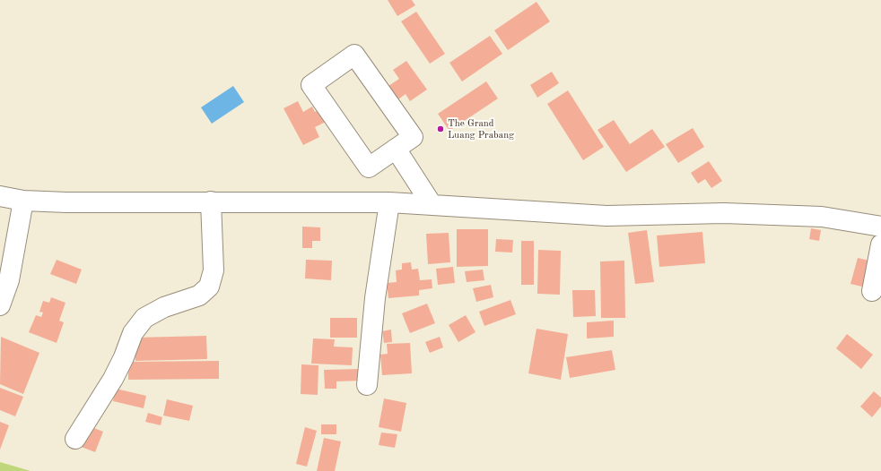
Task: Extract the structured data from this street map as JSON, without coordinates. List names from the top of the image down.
{
  "places": ["The Grand Luang Prabang"]
}
